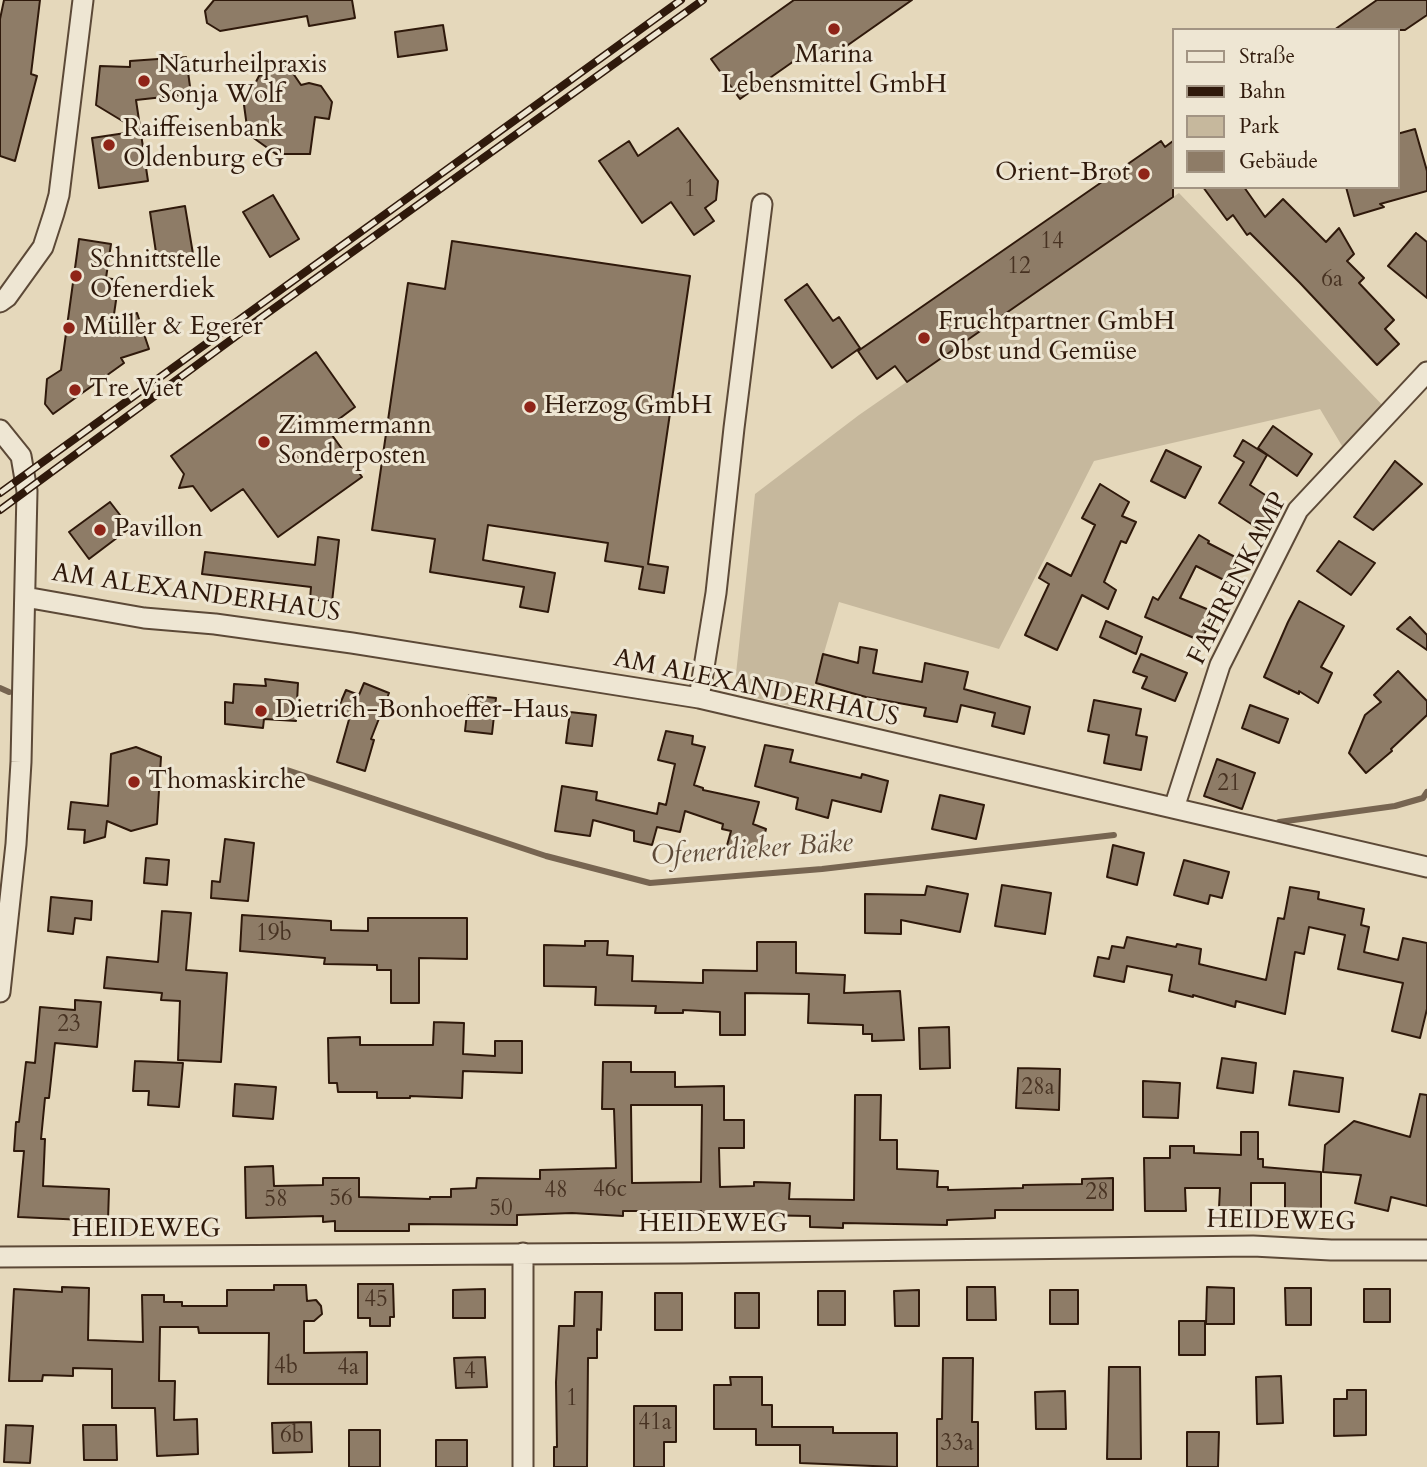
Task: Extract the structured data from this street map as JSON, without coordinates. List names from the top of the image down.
{
  "streets": {
    "street": ["FAHRENKAMP", "AM ALEXANDERHAUS", "HEIDEWEG"]
  },
  "crossings": [
    ["FAHRENKAMP", "AM ALEXANDERHAUS"]
  ],
  "water": ["Ofenerdieker Bäke"],
  "places": [
    "Marina Lebensmittel GmbH",
    "Naturheilpraxis Sonja Wolf",
    "Raiffeisenbank Oldenburg eG",
    "Orient-Brot",
    "Schnittstelle Ofenerdiek",
    "Müller & Egerer",
    "Fruchtpartner GmbH Obst und Gemüse",
    "Tre Viet",
    "Herzog GmbH",
    "Zimmermann Sonderposten",
    "Pavillon",
    "Dietrich-Bonhoeffer-Haus",
    "Thomaskirche"
  ],
  "house_numbers": [
    "1",
    "14",
    "12",
    "6a",
    "21",
    "19b",
    "23",
    "28a",
    "46c",
    "48",
    "28",
    "56",
    "58",
    "50",
    "45",
    "4b",
    "4a",
    "4",
    "1",
    "41a",
    "6b",
    "33a"
  ],
  "legend": [
    "Straße",
    "Bahn",
    "Park",
    "Gebäude"
  ]
}
